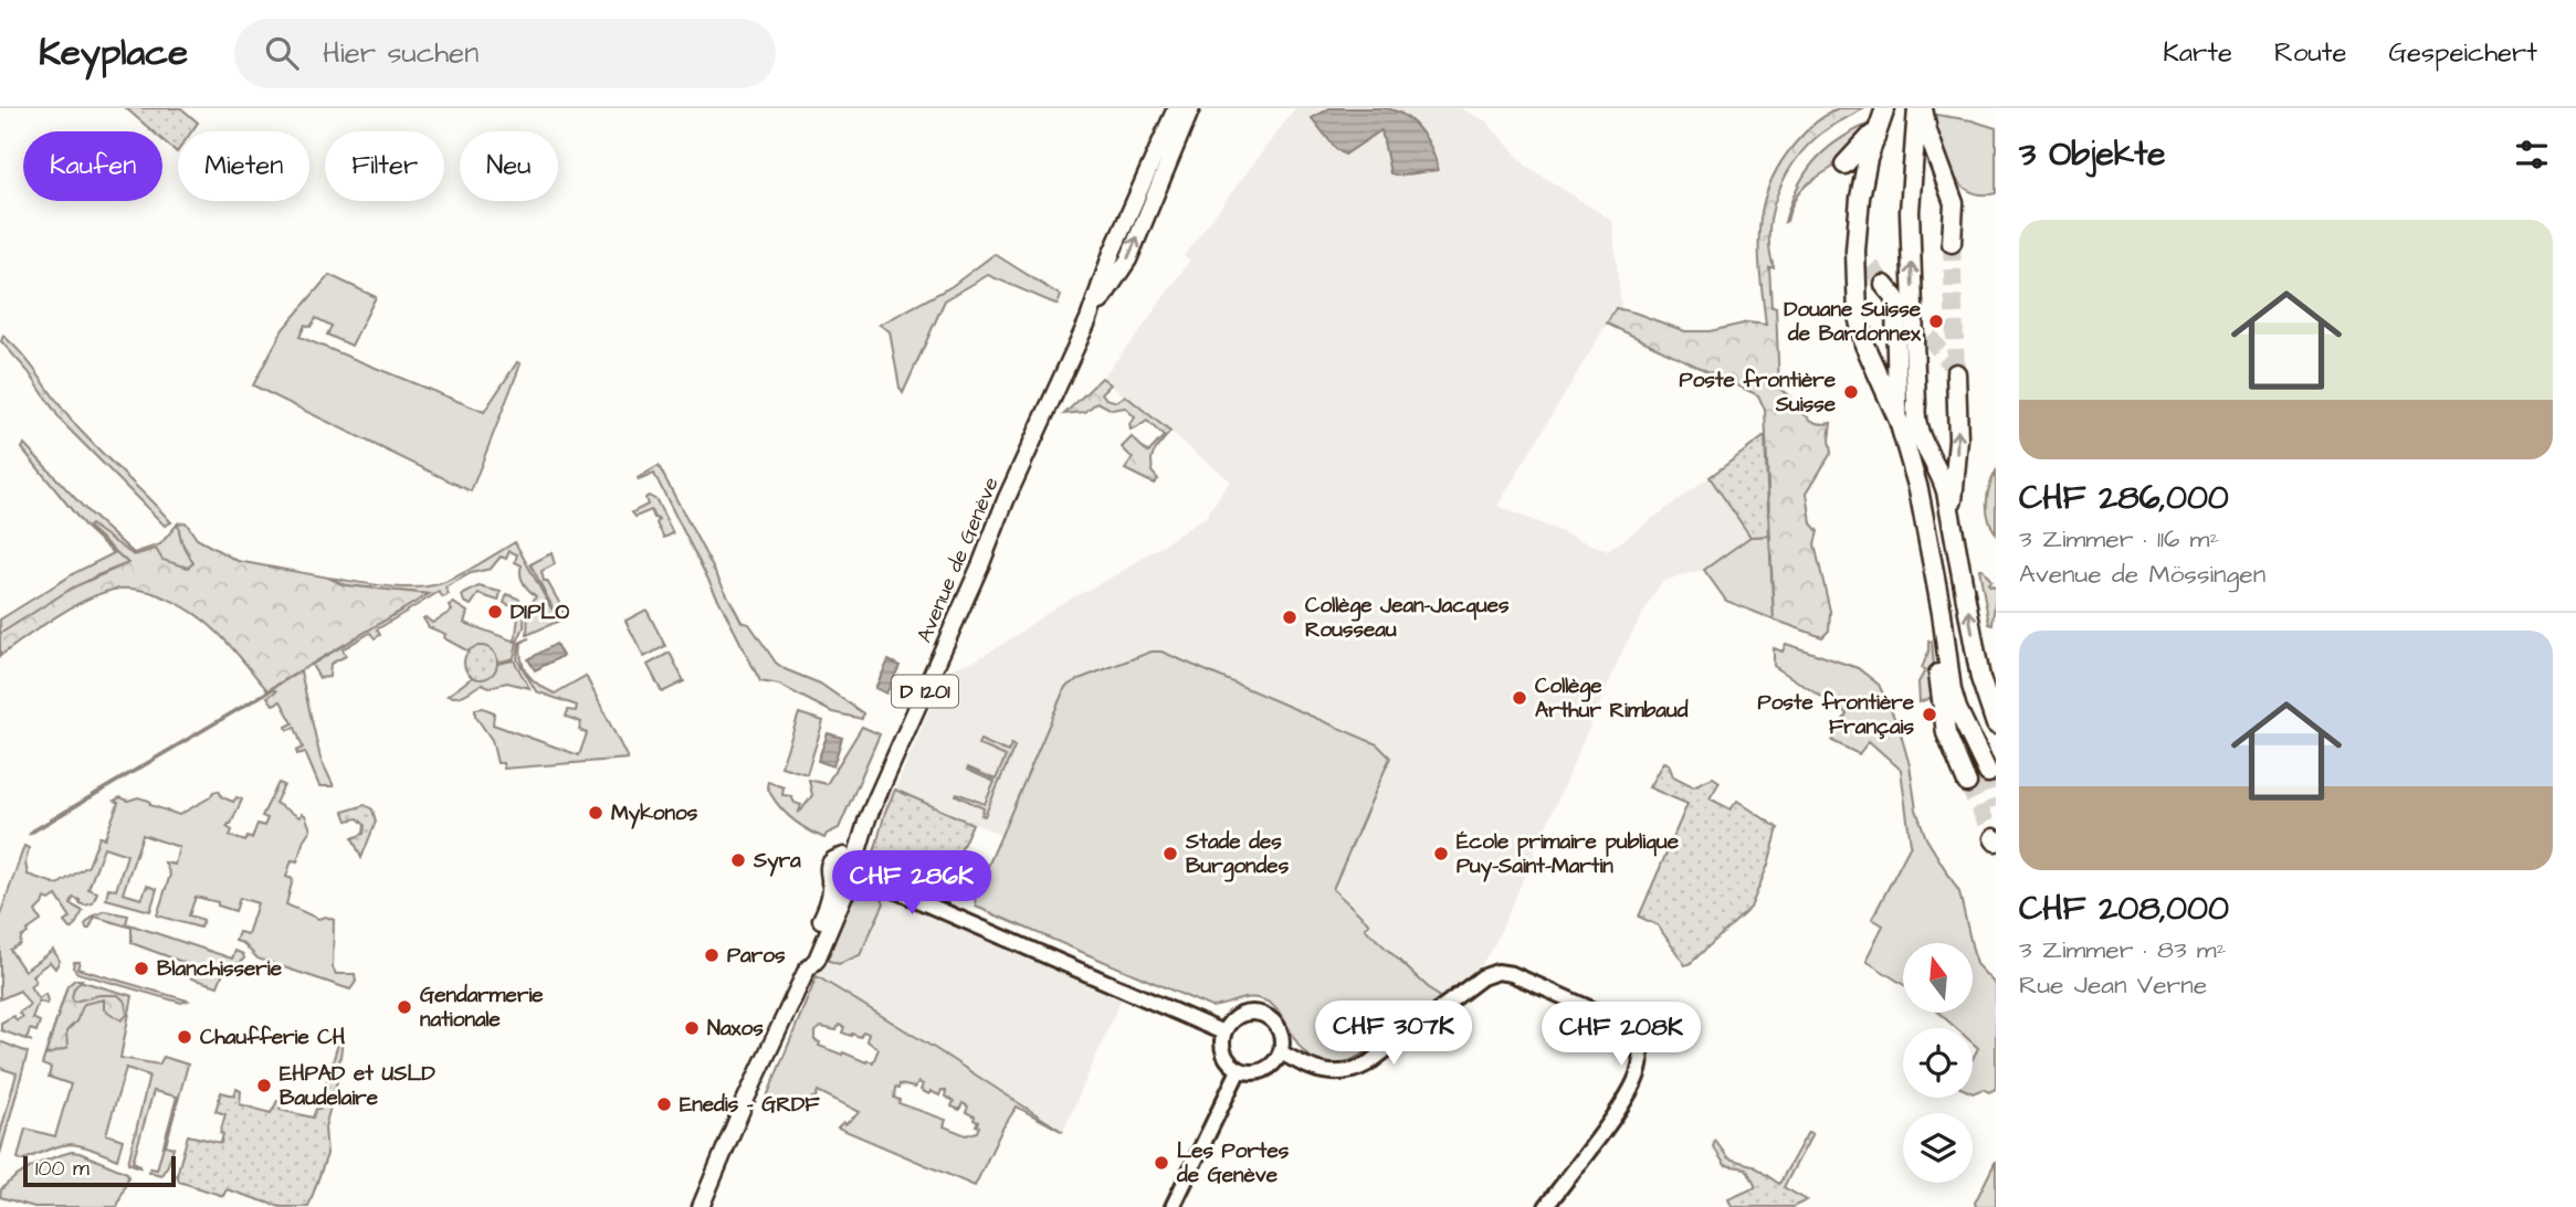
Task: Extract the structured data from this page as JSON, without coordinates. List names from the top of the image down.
{
  "streets": {
    "main road": ["Avenue de Genève", "D 1201"]
  },
  "crossings": [
    ["Avenue de Genève", "D 1201"]
  ],
  "places": [
    "Douane Suisse de Bardonnex",
    "Poste frontière Suisse",
    "DIPLO",
    "Collège Jean-Jacques Rousseau",
    "Collège Arthur Rimbaud",
    "Poste frontière Français",
    "Mykonos",
    "Stade des Burgondes",
    "École primaire publique Puy-Saint-Martin",
    "Syra",
    "Paros",
    "Blanchisserie",
    "Gendarmerie nationale",
    "Naxos",
    "Chaufferie CH",
    "EHPAD et USLD Baudelaire",
    "Enedis - GRDF",
    "Les Portes de Genève"
  ],
  "scale_bar": "100 m",
  "north": "top",
  "page": {
    "header": "Keyplace",
    "search": "Hier suchen",
    "nav": ["Karte", "Route", "Gespeichert"],
    "heading": "3 Objekte",
    "chip": [
      "Kaufen",
      "Mieten",
      "Filter",
      "Neu"
    ],
    "list": [
      {
        "name": "CHF 286,000",
        "note": "3 Zimmer · 116 m² · Avenue de Mössingen"
      },
      {
        "name": "CHF 208,000",
        "note": "3 Zimmer · 83 m² · Rue Jean Verne"
      }
    ],
    "price": ["CHF 286K", "CHF 307K", "CHF 208K"],
    "scale": "100 m"
  }
}
